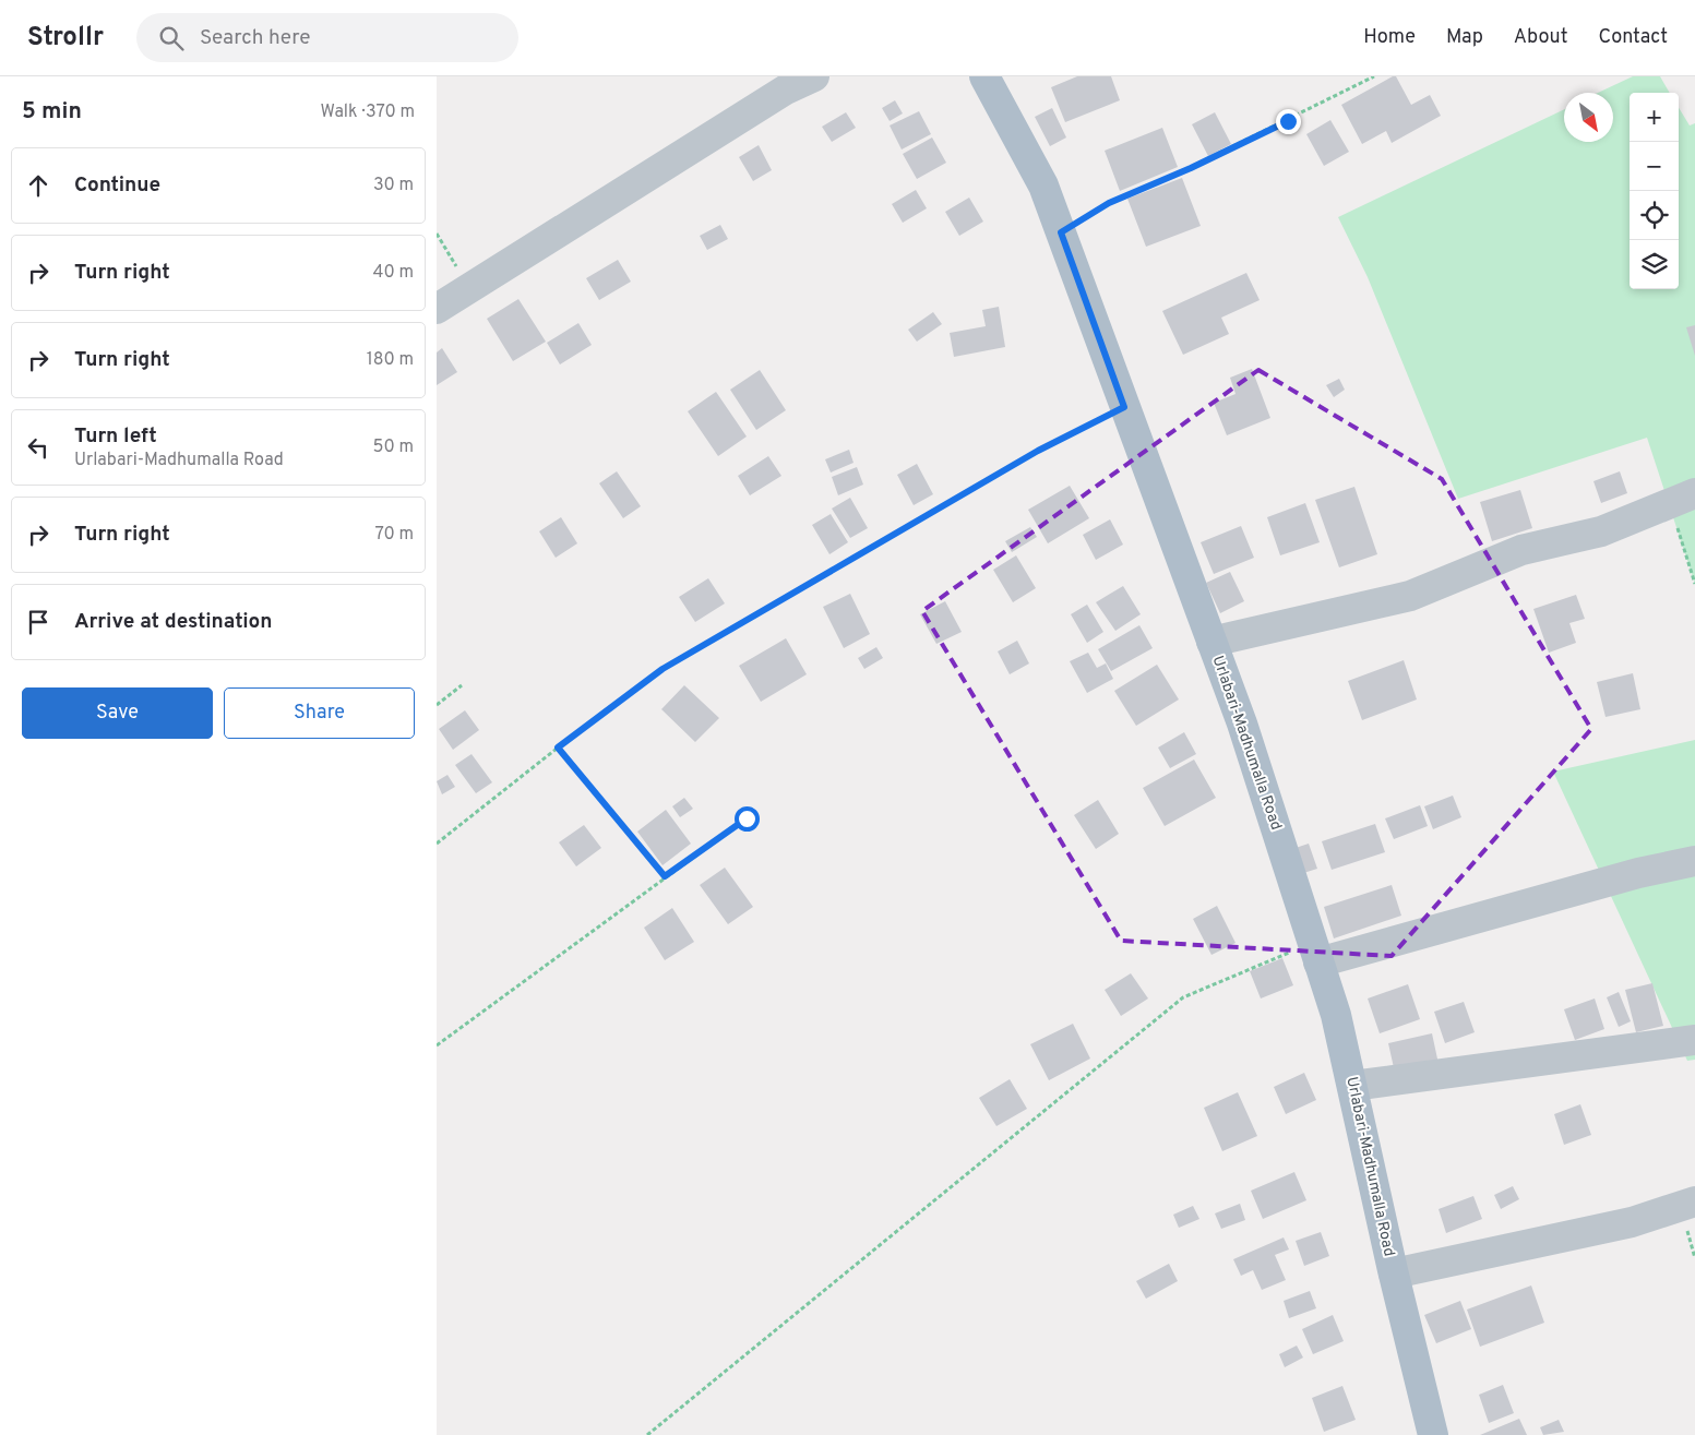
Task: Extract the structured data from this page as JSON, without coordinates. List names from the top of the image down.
{
  "streets": {
    "main road": ["Urlabari-Madhumalla Road"]
  },
  "north": "bottom right",
  "page": {
    "header": "Strollr",
    "search": "Search here",
    "nav": [
      "Home",
      "Map",
      "About",
      "Contact"
    ],
    "heading": ["5 min", "Walk · 370 m"],
    "map_buttons": ["+", "−"],
    "list": [
      ["Continue", "30 m"],
      ["Turn right", "40 m"],
      ["Turn right", "180 m"],
      ["Turn left", "Urlabari-Madhumalla Road", "50 m"],
      ["Turn right", "70 m"],
      "Arrive at destination"
    ],
    "buttons": ["Save", "Share"]
  }
}
